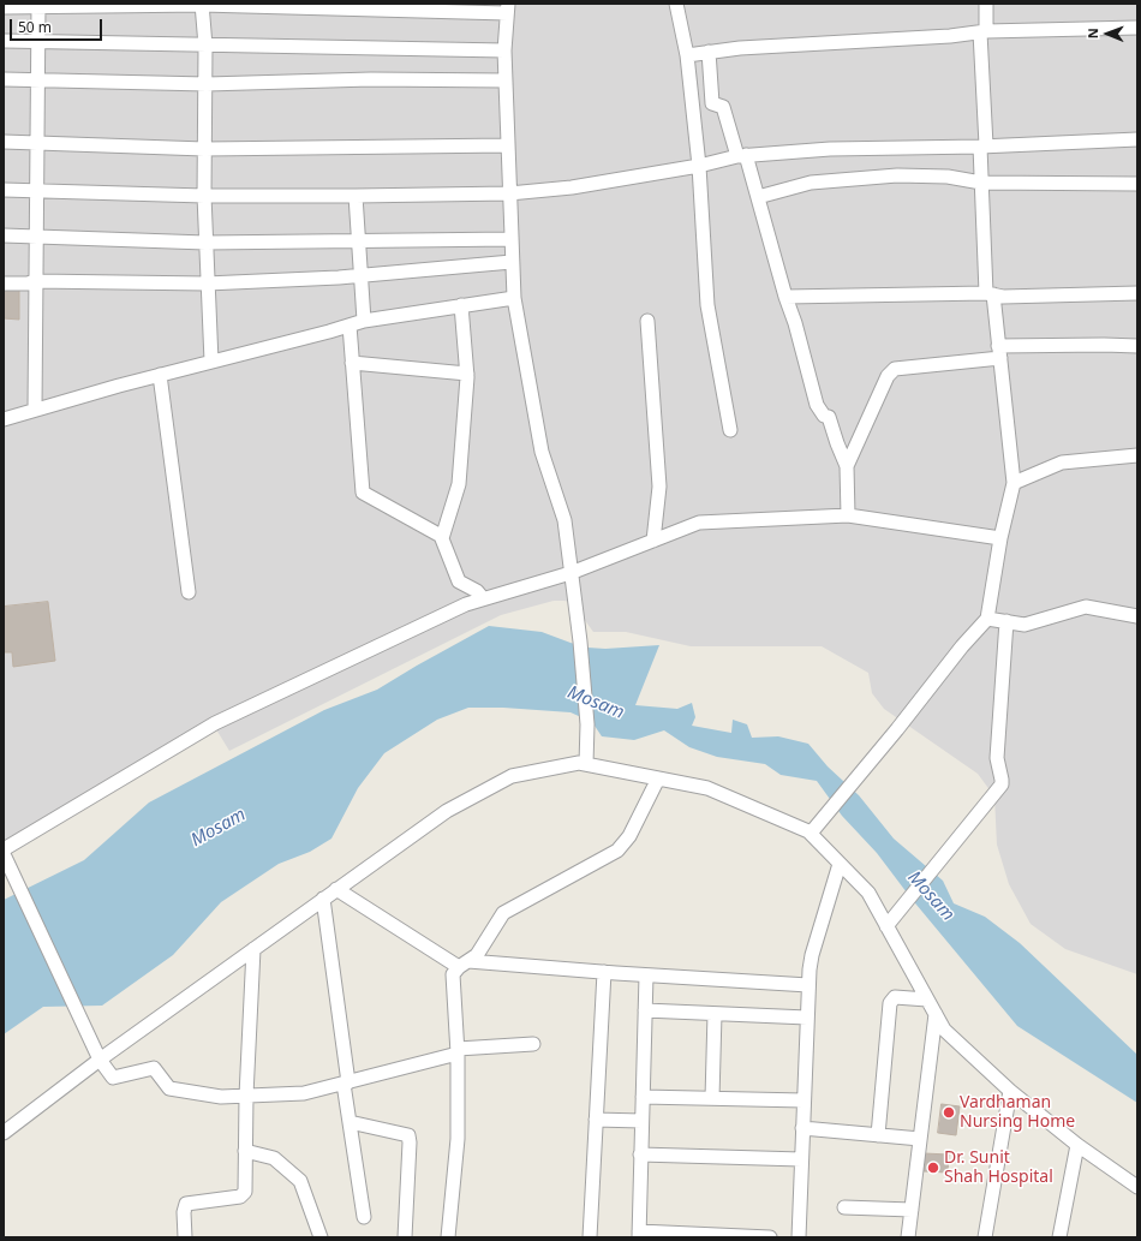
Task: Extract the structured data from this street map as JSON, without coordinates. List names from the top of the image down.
{
  "water": ["Mosam"],
  "places": ["Vardhaman Nursing Home", "Dr. Sunit Shah Hospital"],
  "scale_bar": "50 m",
  "north": "left"
}
